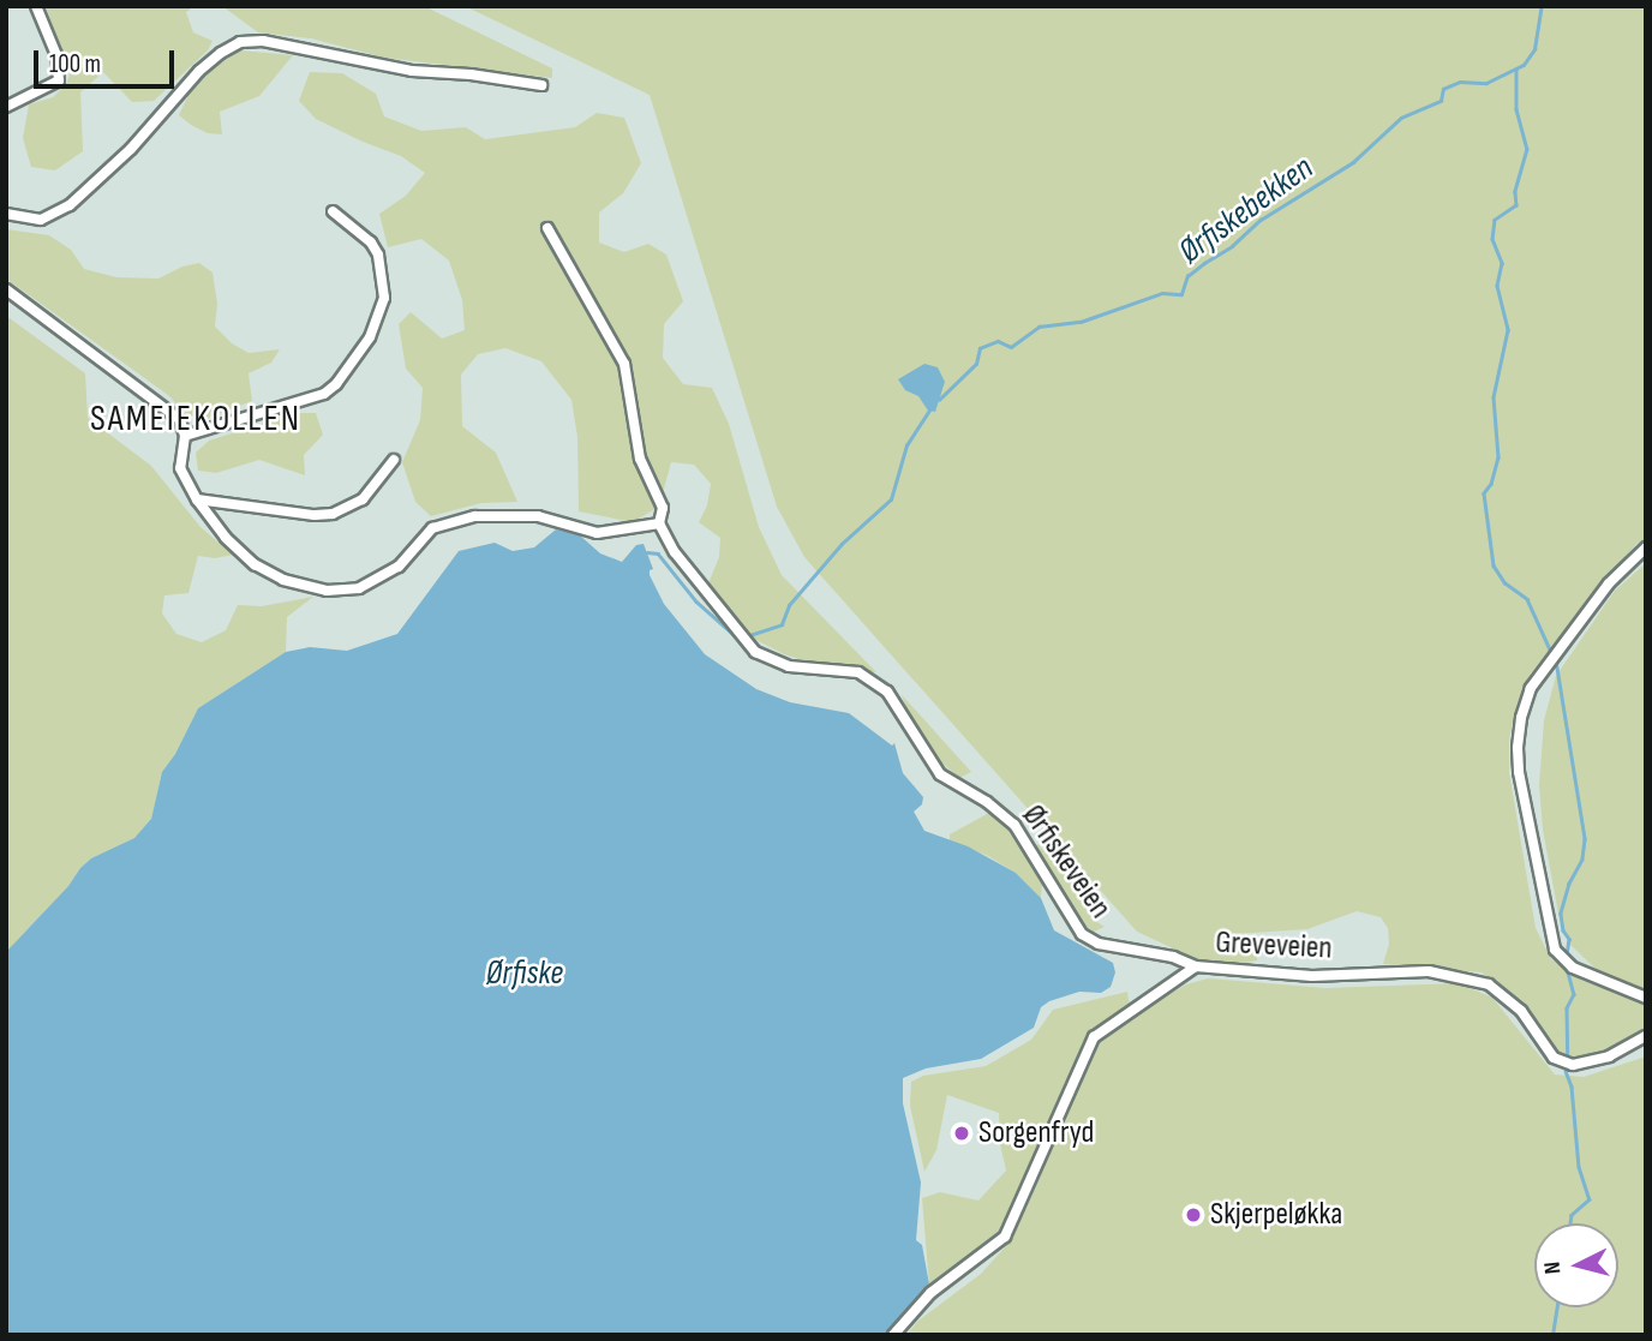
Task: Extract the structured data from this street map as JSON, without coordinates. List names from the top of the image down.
{
  "streets": {
    "street": ["Ørfiskeveien", "Greveveien"]
  },
  "crossings": [
    ["Ørfiskeveien", "Greveveien"]
  ],
  "districts": ["SAMEIEKOLLEN"],
  "water": ["Ørfiskebekken", "Ørfiske"],
  "places": ["Sorgenfryd", "Skjerpeløkka"],
  "scale_bar": "100 m",
  "north": "left"
}
